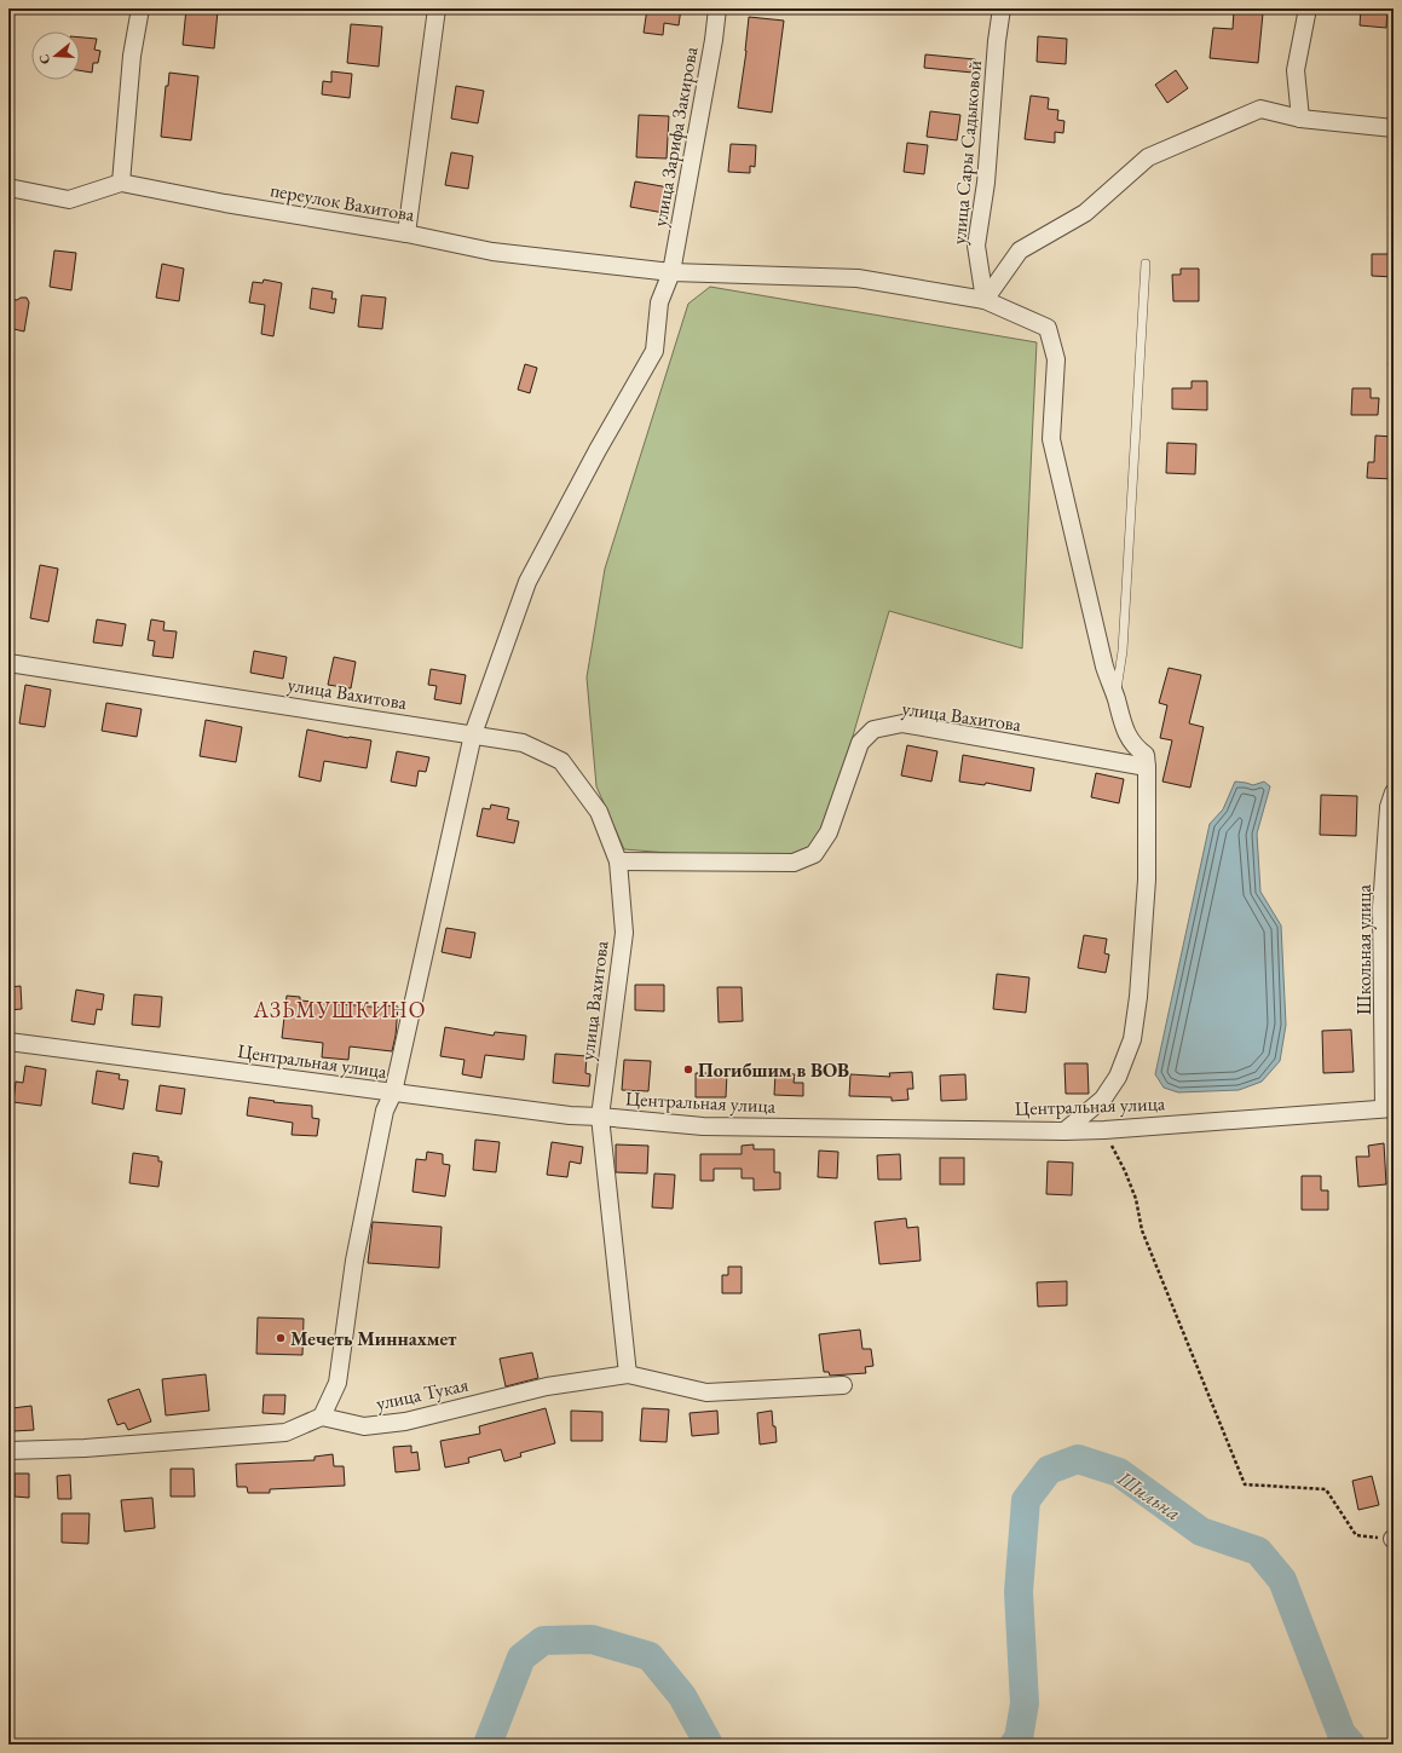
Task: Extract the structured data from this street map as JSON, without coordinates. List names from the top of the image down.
{
  "streets": {
    "street": [
      "улица Зарифа Закирова",
      "улица Сары Садыковой",
      "переулок Вахитова",
      "улица Вахитова",
      "Школьная улица",
      "Центральная улица",
      "улица Тукая"
    ]
  },
  "crossings": [
    ["улица Зарифа Закирова", "переулок Вахитова"],
    ["улица Зарифа Закирова", "улица Вахитова"],
    ["улица Зарифа Закирова", "Центральная улица"],
    ["улица Зарифа Закирова", "улица Тукая"],
    ["улица Сары Садыковой", "переулок Вахитова"],
    ["улица Вахитова", "Центральная улица"],
    ["улица Вахитова", "улица Тукая"],
    ["Школьная улица", "Центральная улица"]
  ],
  "districts": ["АЗЬМУШКИНО"],
  "water": ["Шильна"],
  "places": ["Погибшим в ВОВ", "Мечеть Миннахмет"],
  "north": "left"
}
